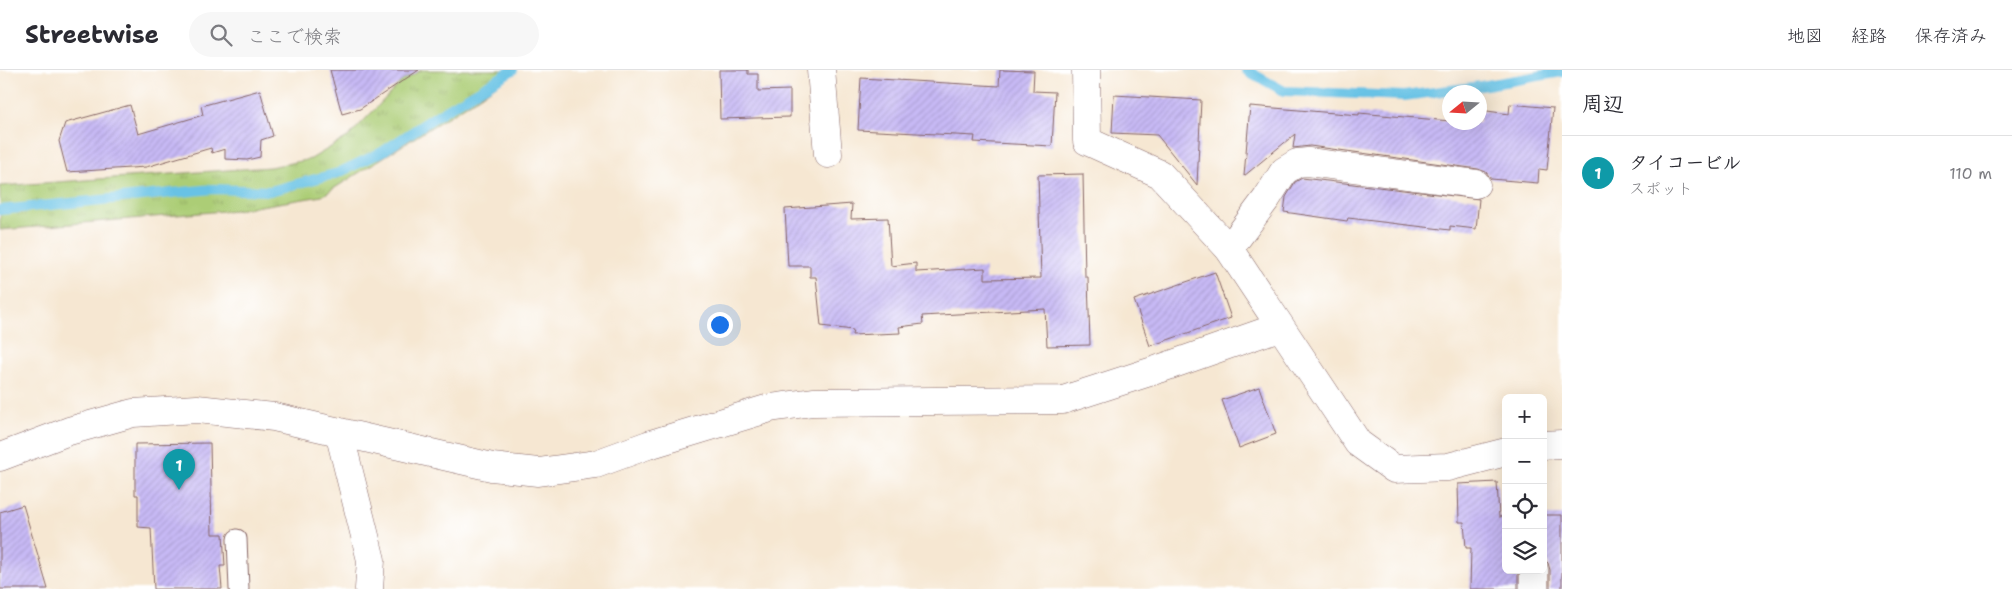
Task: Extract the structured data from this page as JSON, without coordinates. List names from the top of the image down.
{
  "north": "left",
  "page": {
    "header": "Streetwise",
    "search": "ここで検索",
    "nav": ["地図", "経路", "保存済み"],
    "heading": "周辺",
    "list": [
      {
        "mark": "1",
        "name": "タイコービル",
        "note": "スポット",
        "value": "110 m"
      }
    ],
    "map_buttons": ["+", "−"],
    "pins": "1"
  }
}
